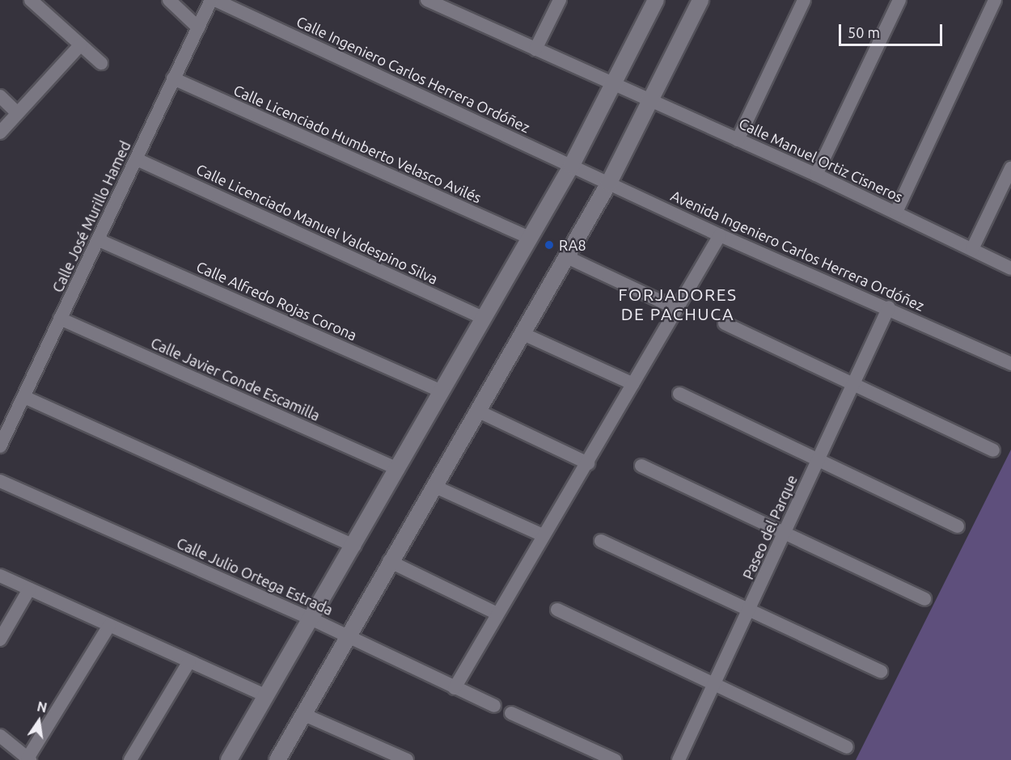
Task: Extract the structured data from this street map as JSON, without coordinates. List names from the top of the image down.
{
  "streets": {
    "street": [
      "Calle Ingeniero Carlos Herrera Ordóñez",
      "Calle Licenciado Humberto Velasco Avilés",
      "Calle Manuel Ortiz Cisneros",
      "Calle José Murillo Hamed",
      "Calle Licenciado Manuel Valdespino Silva",
      "Avenida Ingeniero Carlos Herrera Ordóñez",
      "Calle Alfredo Rojas Corona",
      "Calle Javier Conde Escamilla",
      "Paseo del Parque",
      "Calle Julio Ortega Estrada"
    ]
  },
  "crossings": [
    ["Calle Ingeniero Carlos Herrera Ordóñez", "Avenida Ingeniero Carlos Herrera Ordóñez"],
    ["Calle Licenciado Humberto Velasco Avilés", "Calle José Murillo Hamed"],
    ["Calle José Murillo Hamed", "Calle Licenciado Manuel Valdespino Silva"],
    ["Calle José Murillo Hamed", "Calle Alfredo Rojas Corona"],
    ["Calle José Murillo Hamed", "Calle Javier Conde Escamilla"],
    ["Avenida Ingeniero Carlos Herrera Ordóñez", "Paseo del Parque"]
  ],
  "districts": ["FORJADORES DE PACHUCA"],
  "places": ["RA8"],
  "scale_bar": "50 m",
  "north": "top"
}
